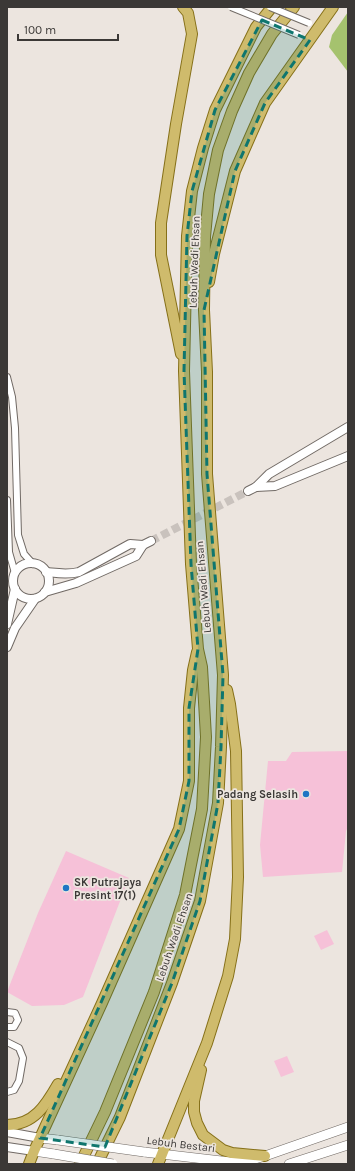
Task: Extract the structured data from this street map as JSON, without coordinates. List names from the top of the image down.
{
  "streets": {
    "main road": ["Lebuh Wadi Ehsan", "Lebuh Bestari"]
  },
  "crossings": [
    ["Lebuh Wadi Ehsan", "Lebuh Bestari"]
  ],
  "places": ["Padang Selasih", "SK Putrajaya Presint 17(1)"],
  "scale_bar": "100 m"
}
